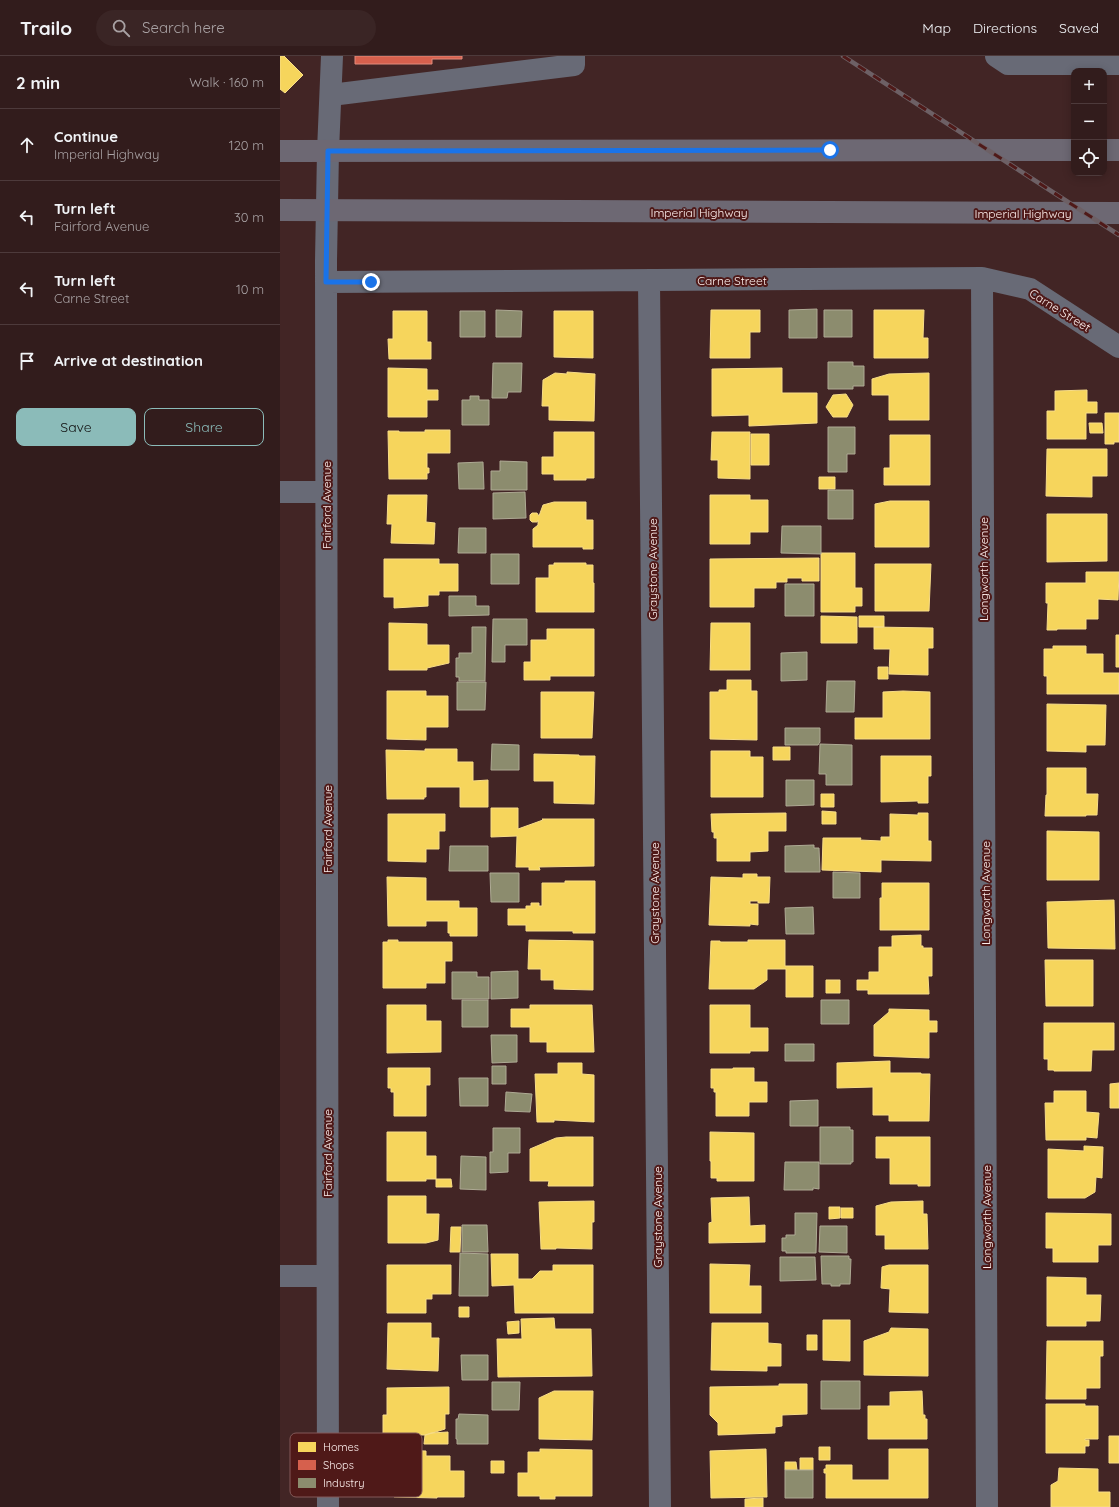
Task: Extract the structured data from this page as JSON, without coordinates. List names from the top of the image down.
{
  "streets": {
    "main road": ["Imperial Highway"],
    "street": [
      "Carne Street",
      "Fairford Avenue",
      "Graystone Avenue",
      "Longworth Avenue"
    ]
  },
  "crossings": [
    ["Imperial Highway", "Fairford Avenue"],
    ["Carne Street", "Fairford Avenue"],
    ["Carne Street", "Graystone Avenue"],
    ["Carne Street", "Longworth Avenue"]
  ],
  "legend": ["Homes", "Shops", "Industry"],
  "page": {
    "header": "Trailo",
    "search": "Search here",
    "nav": ["Map", "Directions", "Saved"],
    "heading": ["2 min", "Walk · 160 m"],
    "map_buttons": ["+", "−"],
    "list": [
      ["Continue", "Imperial Highway", "120 m"],
      ["Turn left", "Fairford Avenue", "30 m"],
      ["Turn left", "Carne Street", "10 m"],
      "Arrive at destination"
    ],
    "buttons": ["Save", "Share"]
  }
}
